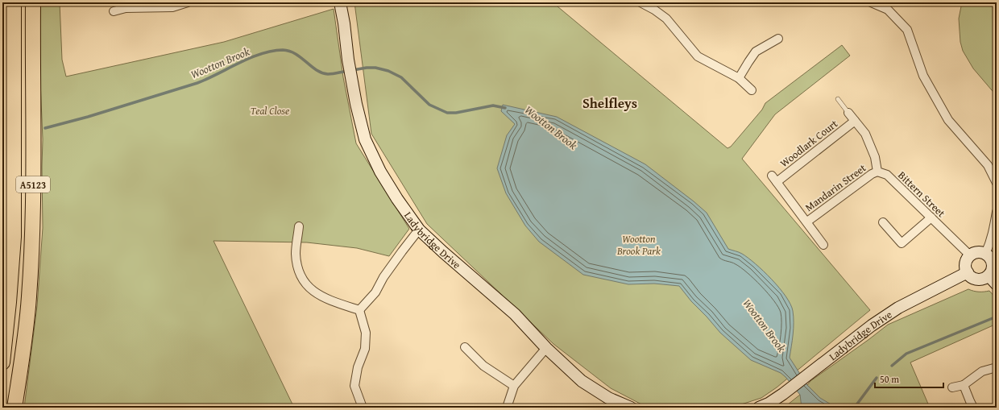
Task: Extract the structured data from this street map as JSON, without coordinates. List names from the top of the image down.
{
  "streets": {
    "highway": ["A5123"],
    "street": [
      "Woodlark Court",
      "Mandarin Street",
      "Bittern Street",
      "Ladybridge Drive"
    ]
  },
  "crossings": [
    ["Woodlark Court", "Mandarin Street"],
    ["Mandarin Street", "Bittern Street"],
    ["Bittern Street", "Ladybridge Drive"]
  ],
  "districts": ["Shelfleys"],
  "water": ["Wootton Brook"],
  "parks": ["Teal Close", "Wootton Brook Park"],
  "scale_bar": "50 m"
}
